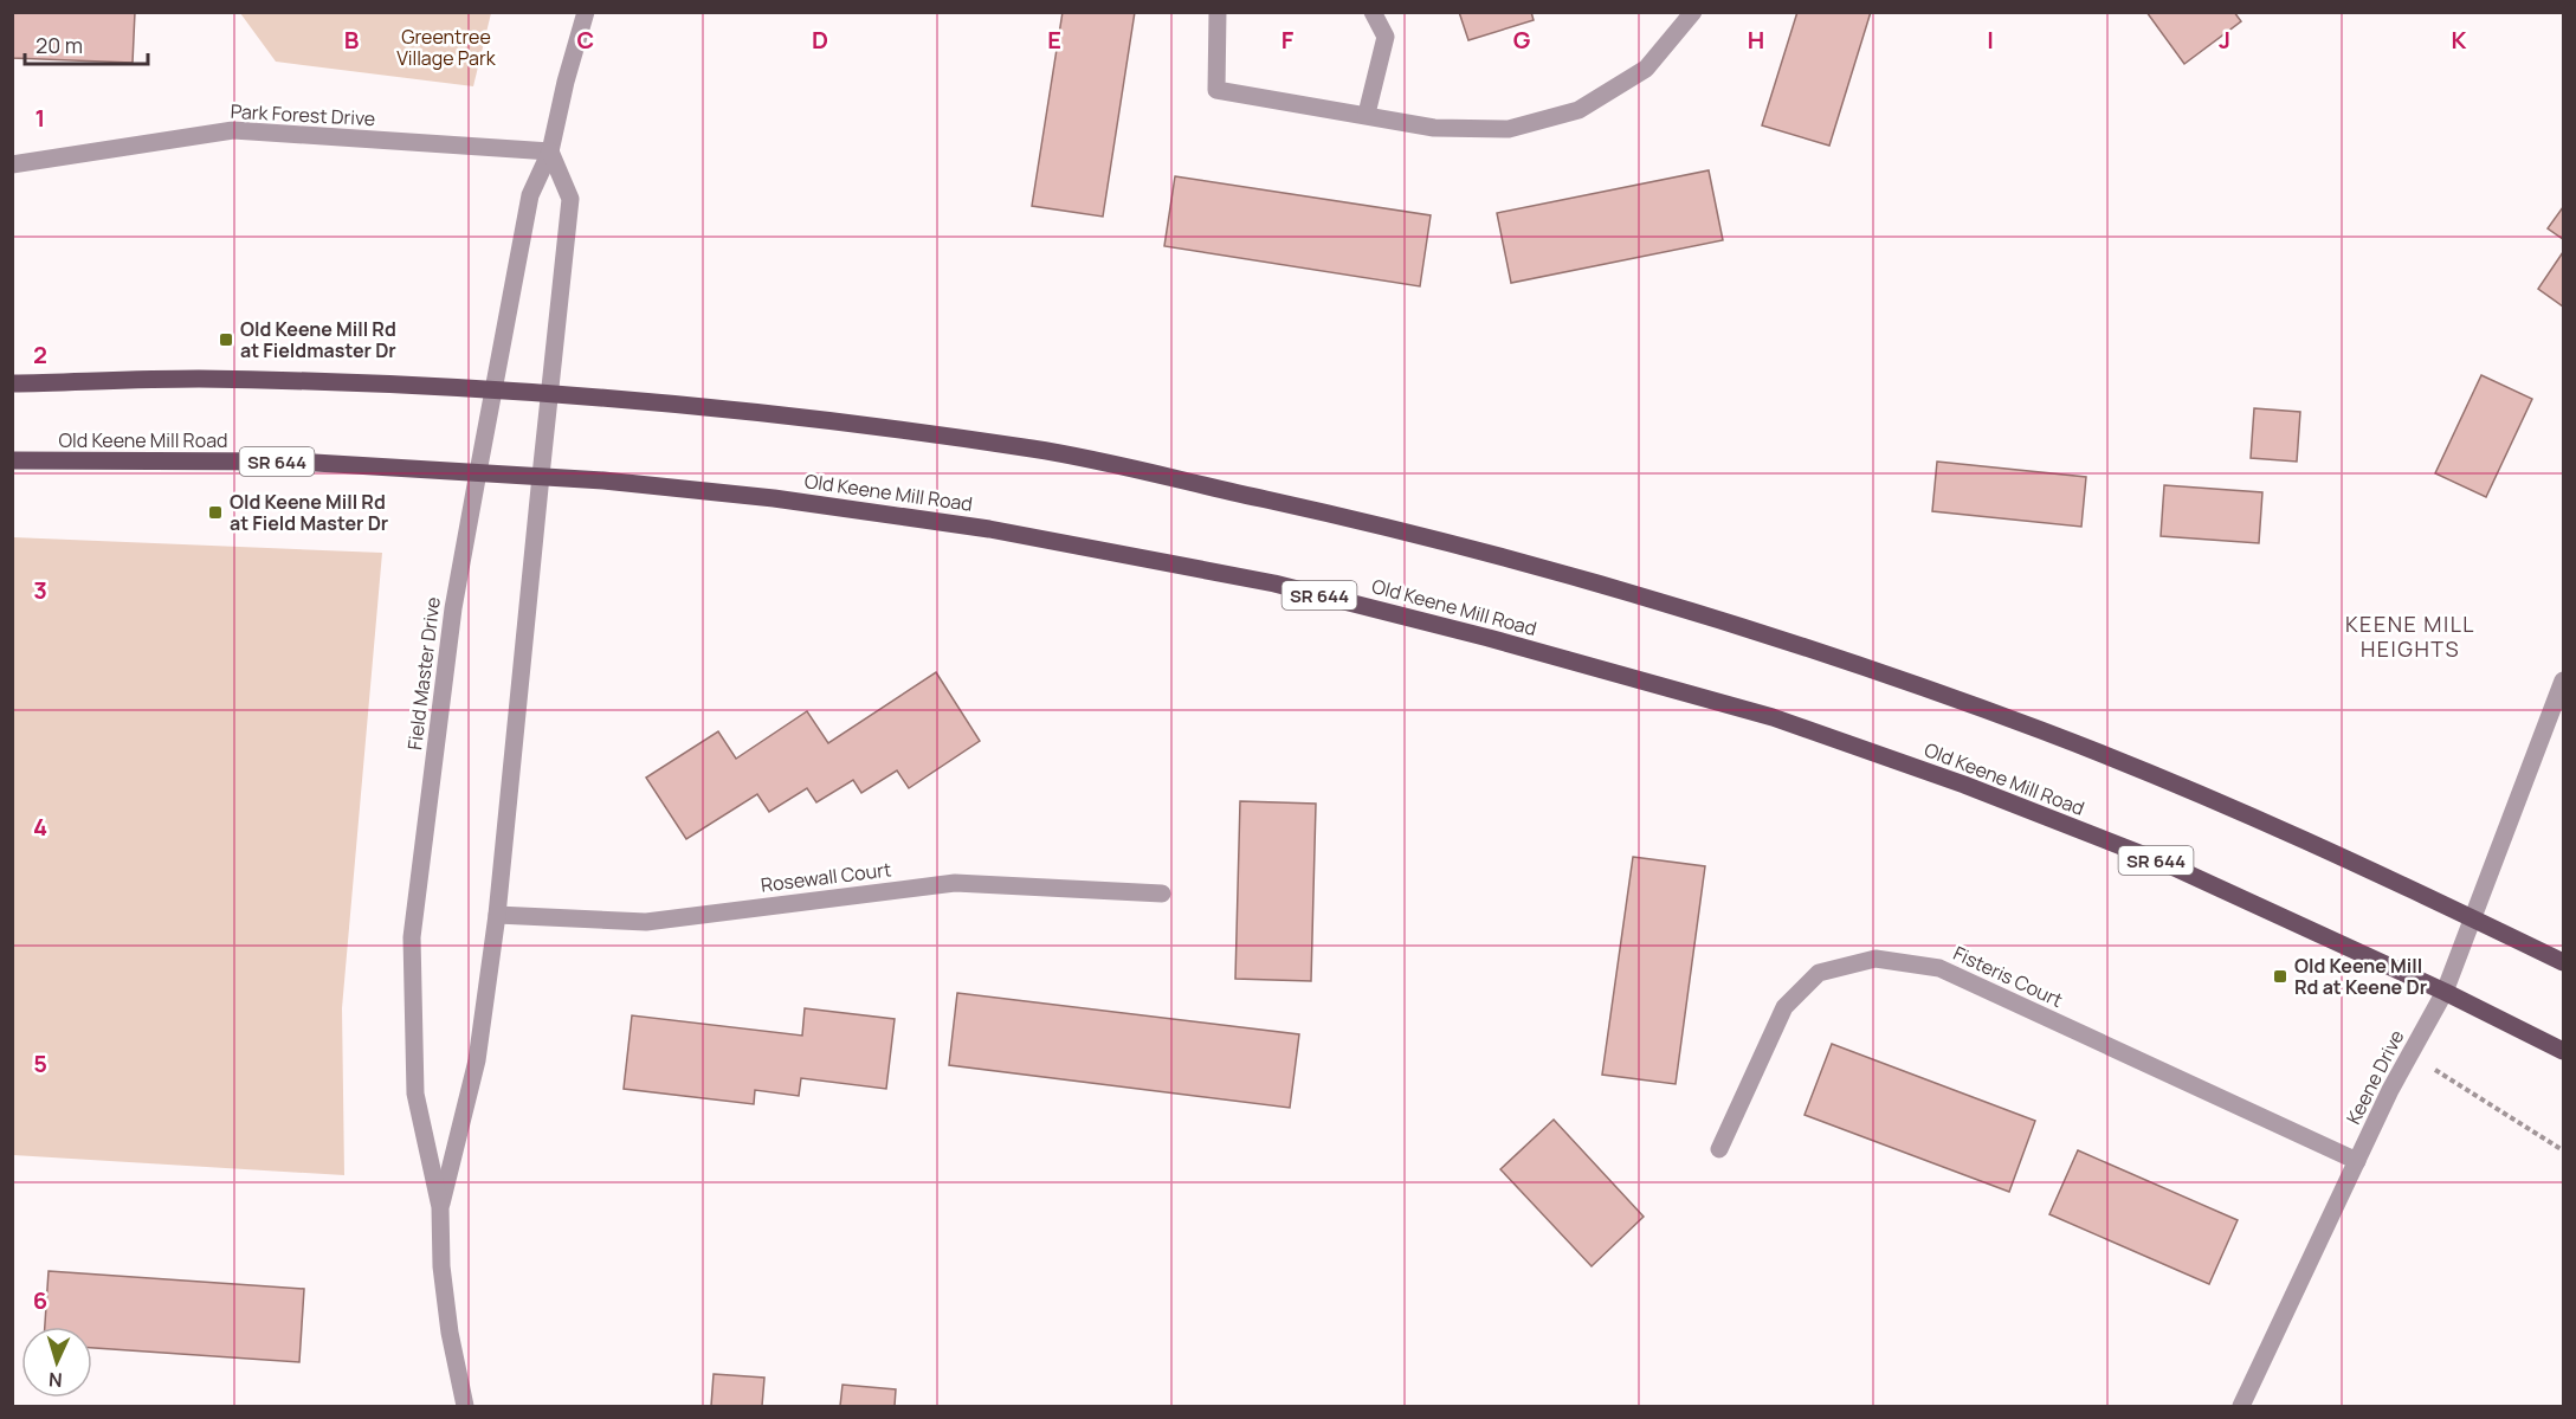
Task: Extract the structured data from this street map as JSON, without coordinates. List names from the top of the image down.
{
  "streets": {
    "main road": ["Old Keene Mill Road", "SR 644"],
    "street": [
      "Park Forest Drive",
      "Field Master Drive",
      "Rosewall Court",
      "Fisteris Court",
      "Keene Drive"
    ]
  },
  "crossings": [
    ["Park Forest Drive", "Field Master Drive"],
    ["Old Keene Mill Road", "Field Master Drive"],
    ["Old Keene Mill Road", "Keene Drive"],
    ["Field Master Drive", "Rosewall Court"],
    ["Fisteris Court", "Keene Drive"]
  ],
  "districts": ["KEENE MILL HEIGHTS"],
  "parks": ["Greentree Village Park"],
  "places": {
    "transit": ["Old Keene Mill Rd at Fieldmaster Dr", "Old Keene Mill Rd at Field Master Dr", "Old Keene Mill Rd at Keene Dr"]
  },
  "scale_bar": "20 m",
  "north": "bottom",
  "grid": {
    "columns": [
      "B",
      "C",
      "D",
      "E",
      "F",
      "G",
      "H",
      "I",
      "J",
      "K"
    ],
    "rows": [
      "1",
      "2",
      "3",
      "4",
      "5",
      "6"
    ]
  }
}
